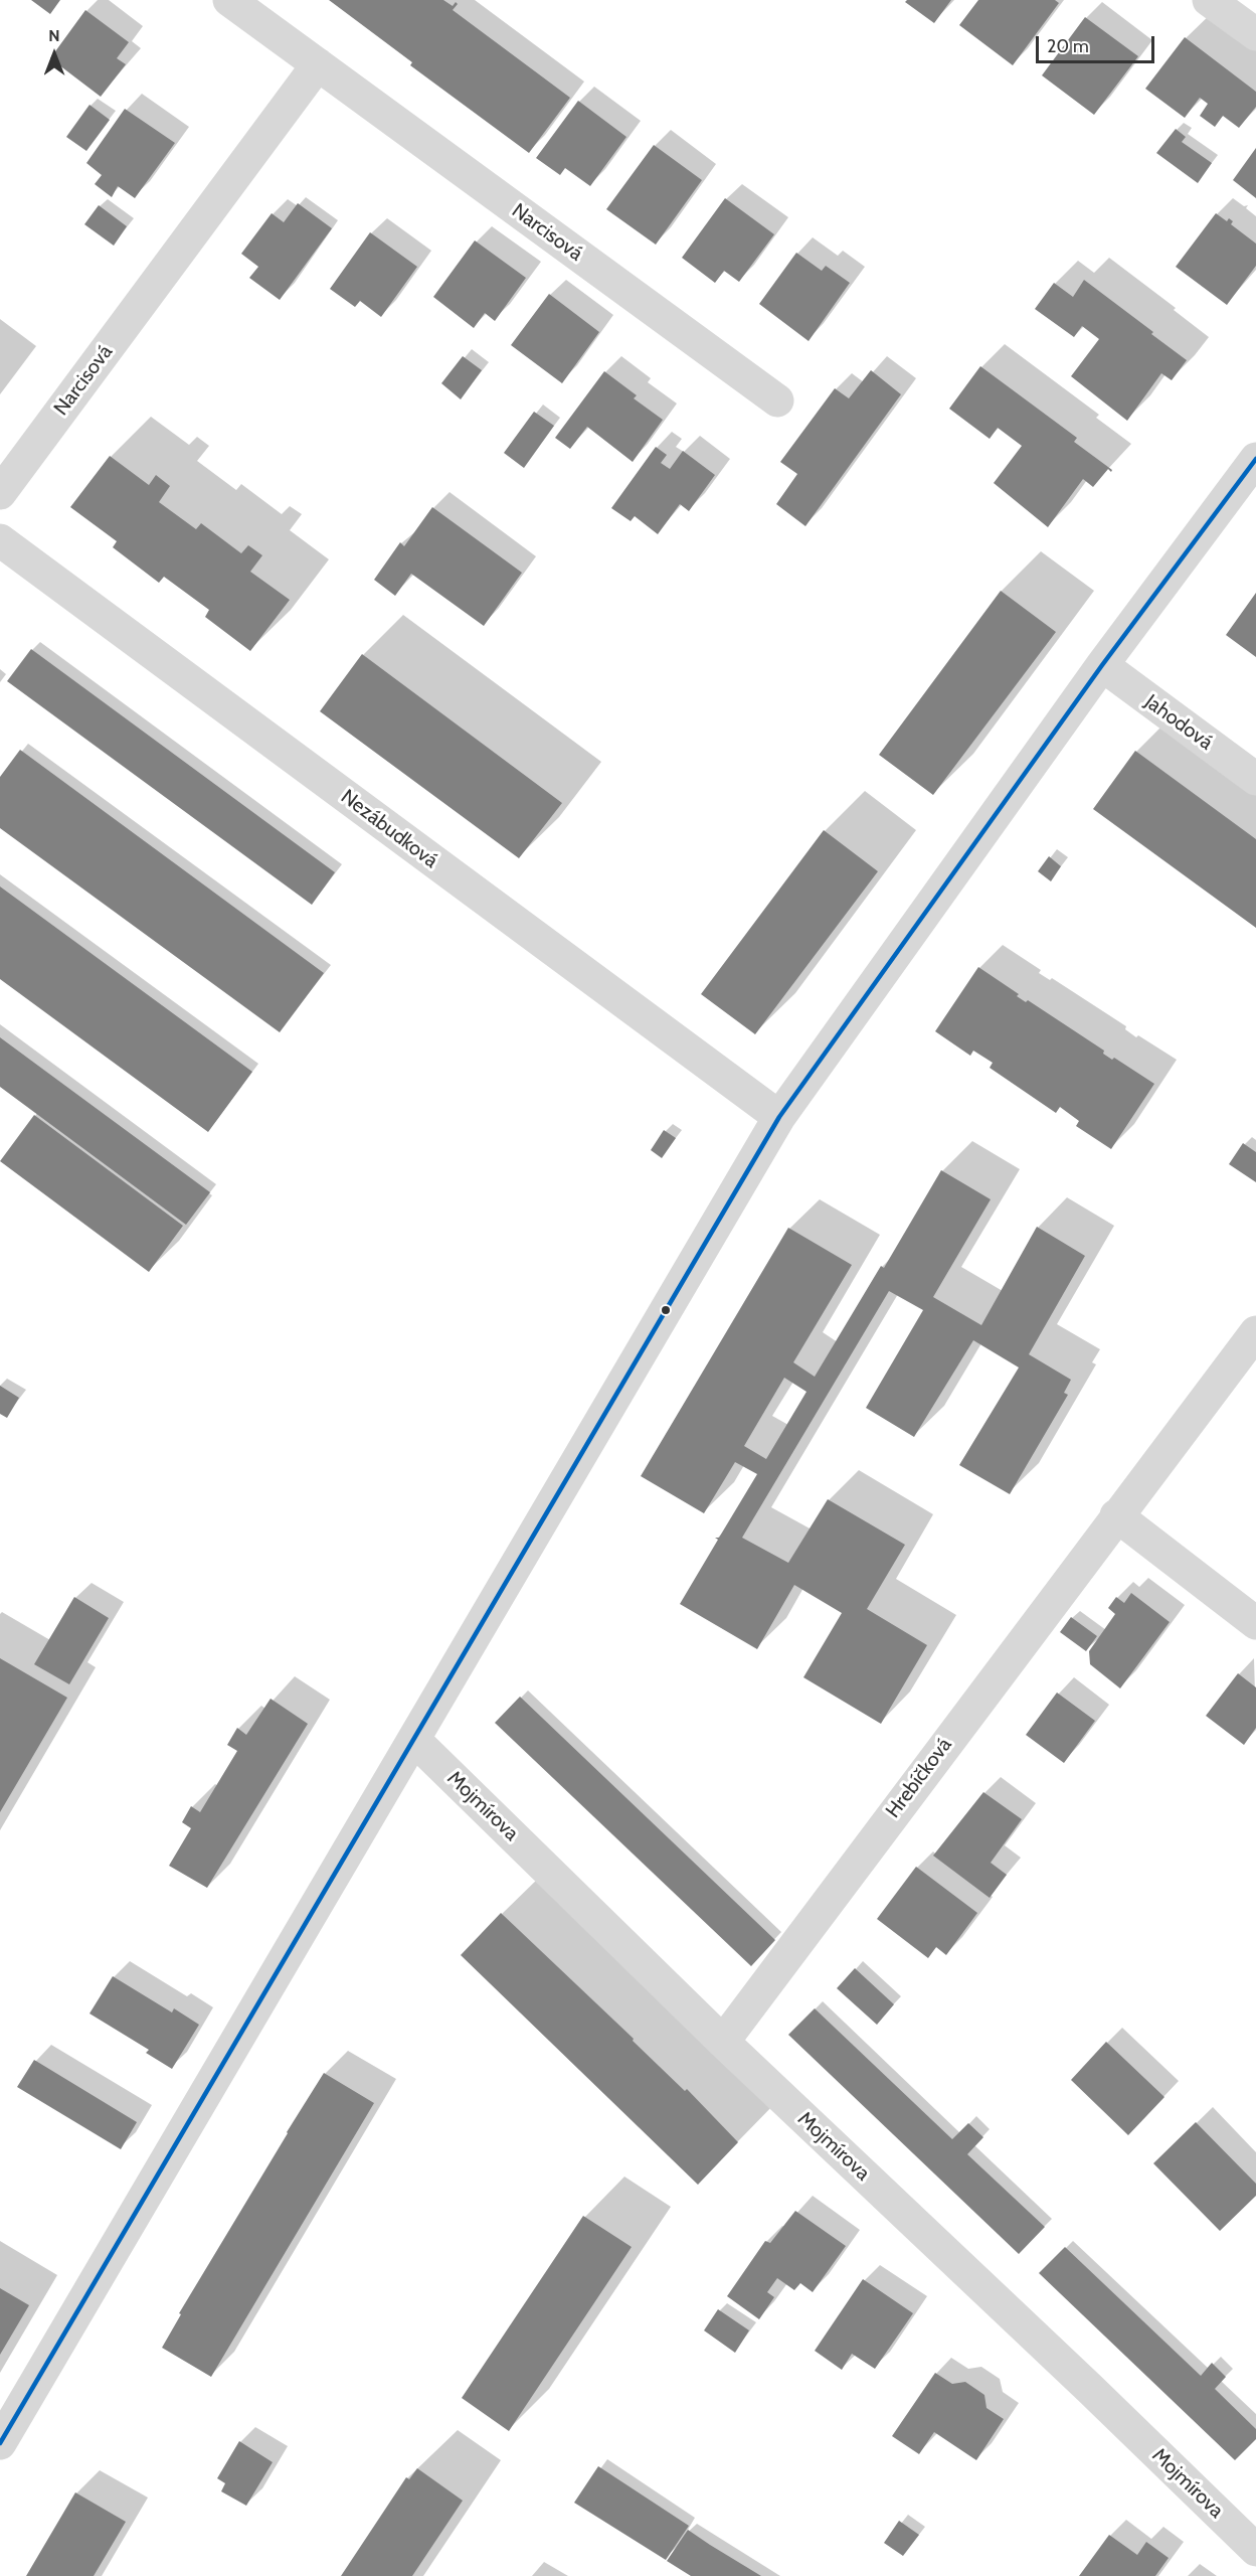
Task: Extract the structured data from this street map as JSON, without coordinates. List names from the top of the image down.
{
  "streets": {
    "street": [
      "Narcisová",
      "Jahodová",
      "Nezábudková",
      "Hrebíčková",
      "Mojmírova"
    ]
  },
  "crossings": [
    ["Hrebíčková", "Mojmírova"]
  ],
  "scale_bar": "20 m",
  "north": "top"
}
